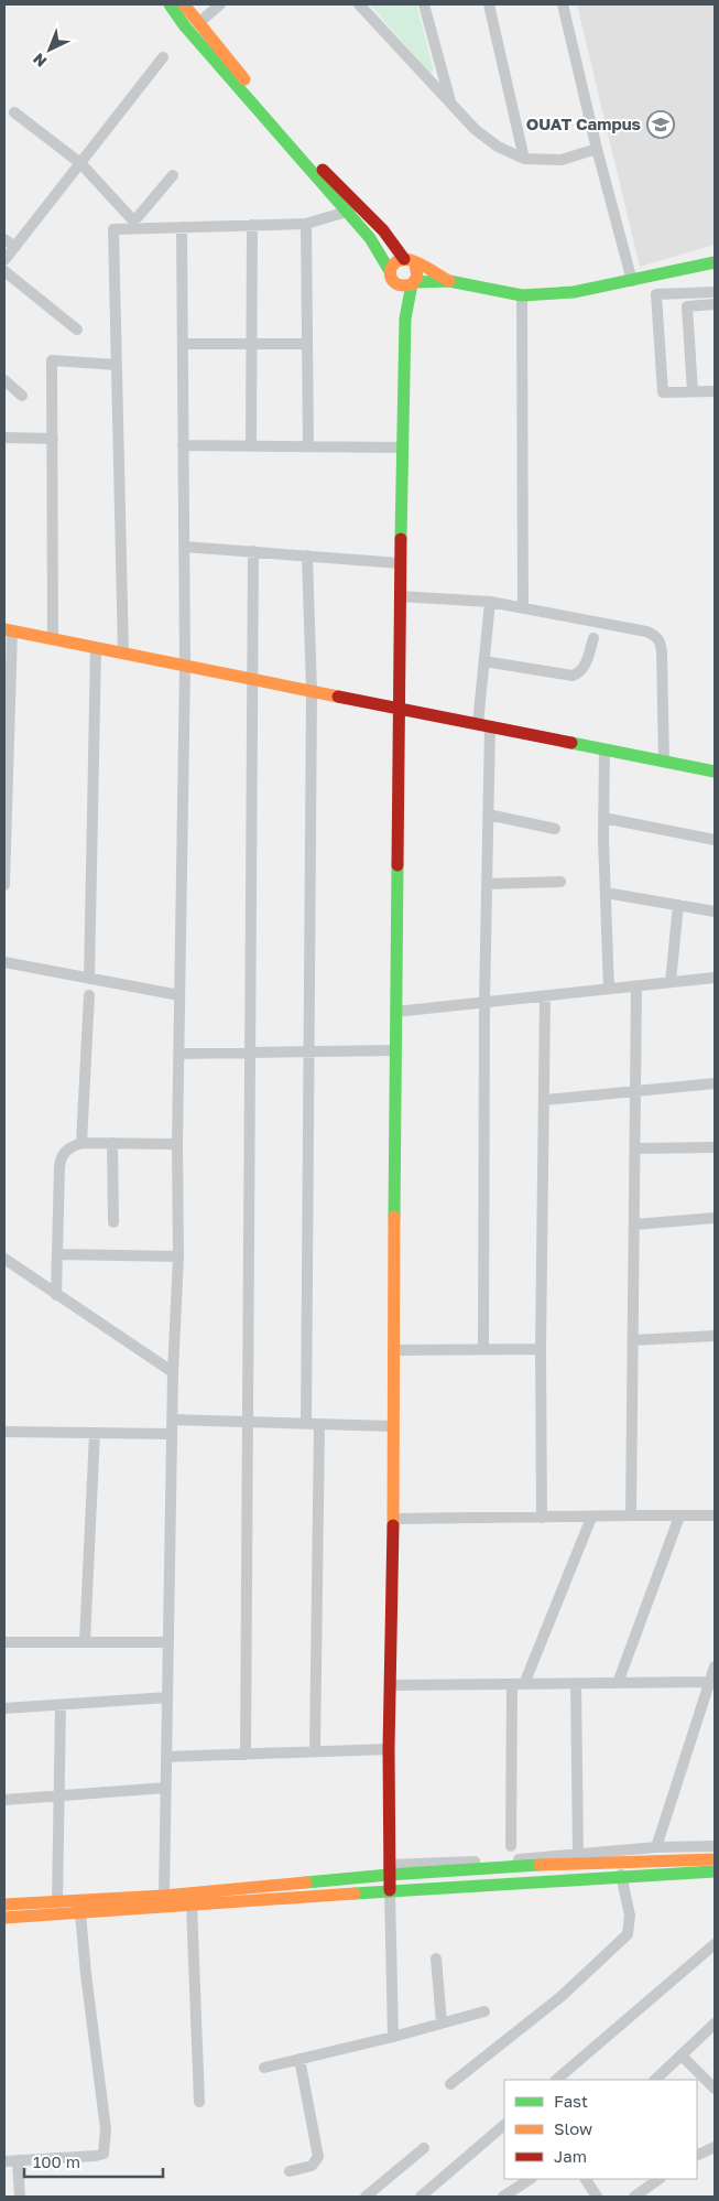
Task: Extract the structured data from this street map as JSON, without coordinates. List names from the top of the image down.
{
  "places": {
    "school or university": ["OUAT Campus"]
  },
  "legend": ["Fast", "Slow", "Jam"],
  "scale_bar": "100 m",
  "north": "bottom left"
}
